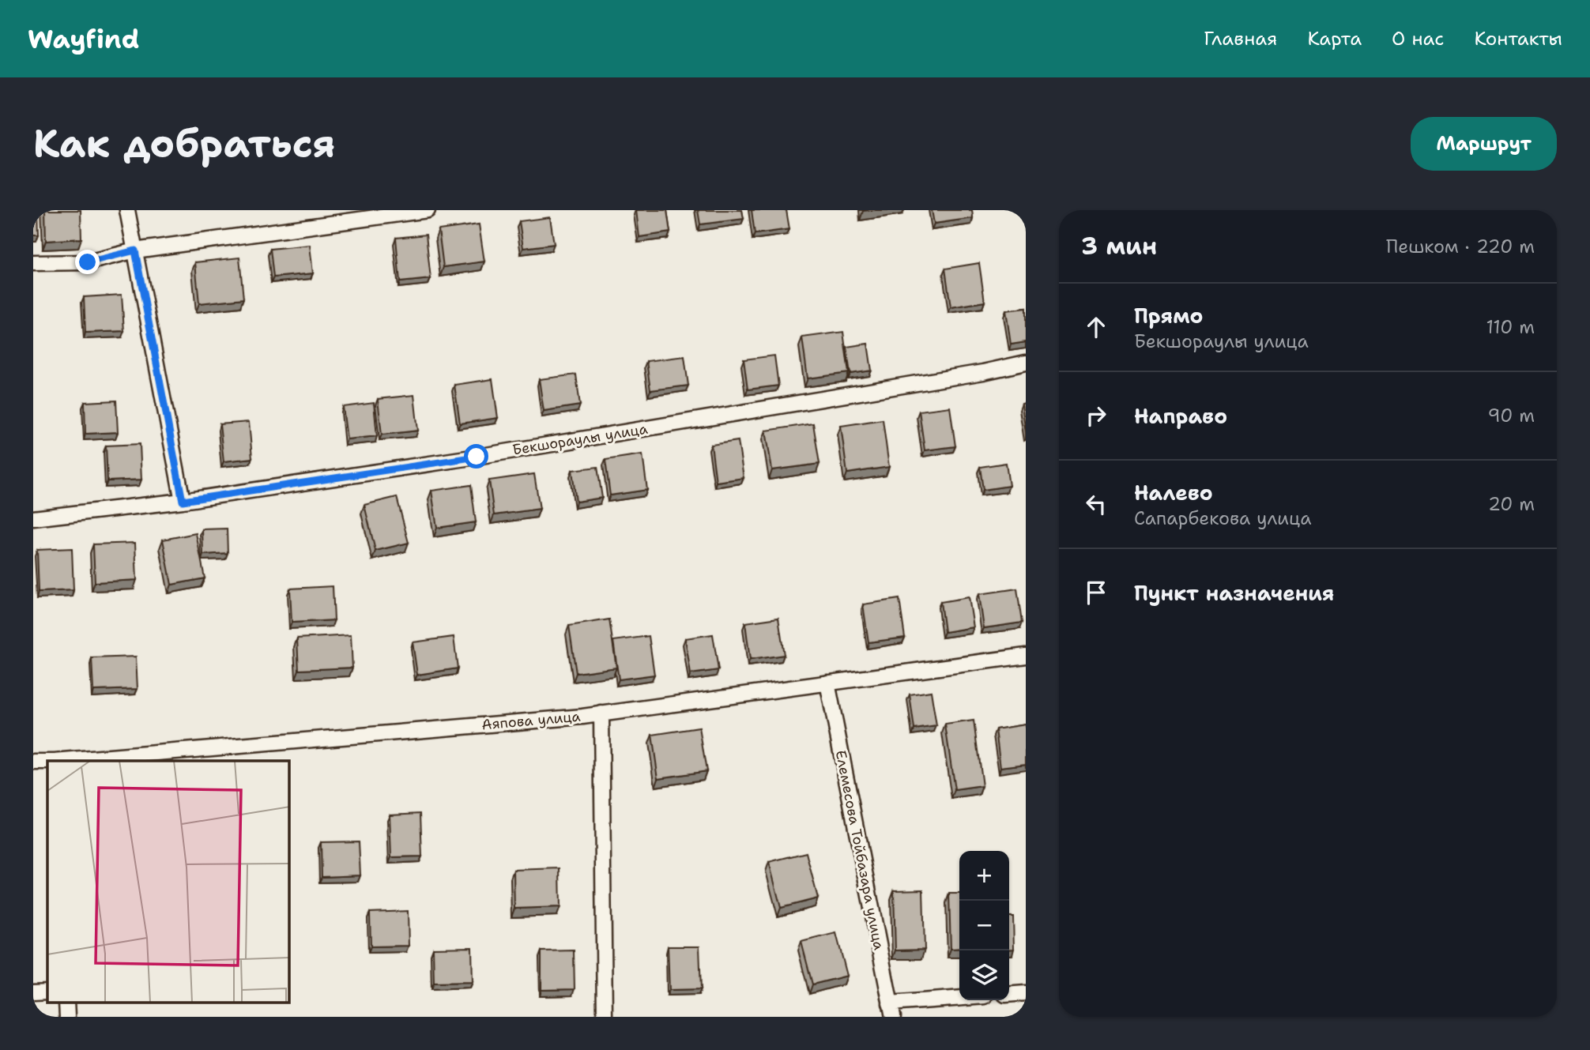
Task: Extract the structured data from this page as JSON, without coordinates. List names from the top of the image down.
{
  "streets": {
    "street": ["Бекшораулы улица", "Аяпова улица", "Елемесова Тойбазара улица"]
  },
  "crossings": [
    ["Аяпова улица", "Елемесова Тойбазара улица"]
  ],
  "page": {
    "header": "Wayfind",
    "nav": [
      "Главная",
      "Карта",
      "О нас",
      "Контакты"
    ],
    "buttons": "Маршрут",
    "title": "Как добраться",
    "heading": ["3 мин", "Пешком · 220 m"],
    "list": [
      ["Прямо", "Бекшораулы улица", "110 m"],
      ["Направо", "90 m"],
      ["Налево", "Сапарбекова улица", "20 m"],
      "Пункт назначения"
    ],
    "map_buttons": ["+", "−"]
  }
}
